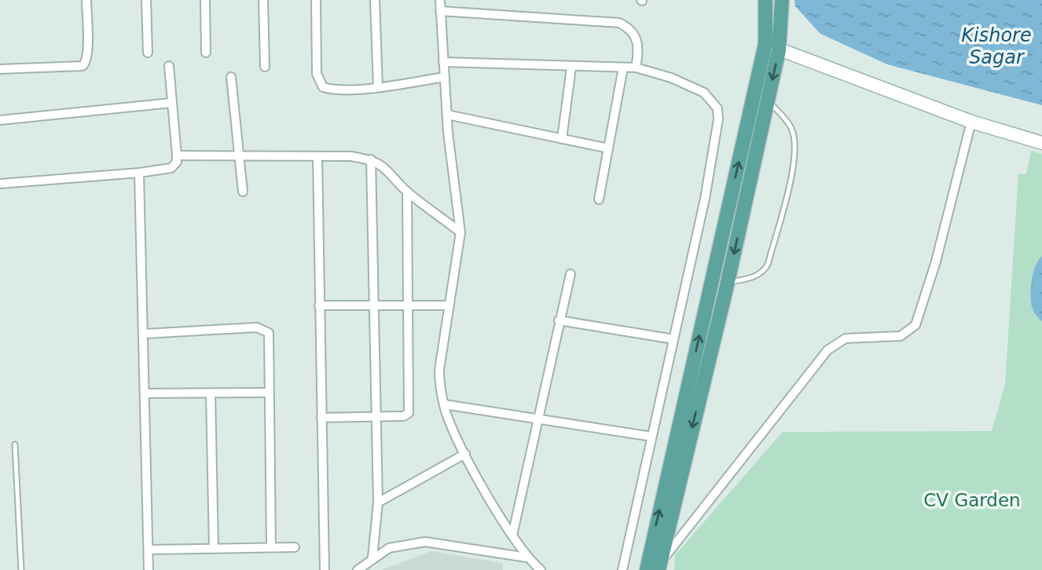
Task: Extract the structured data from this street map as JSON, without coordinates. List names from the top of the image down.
{
  "water": ["Kishore Sagar"],
  "parks": ["CV Garden"]
}
